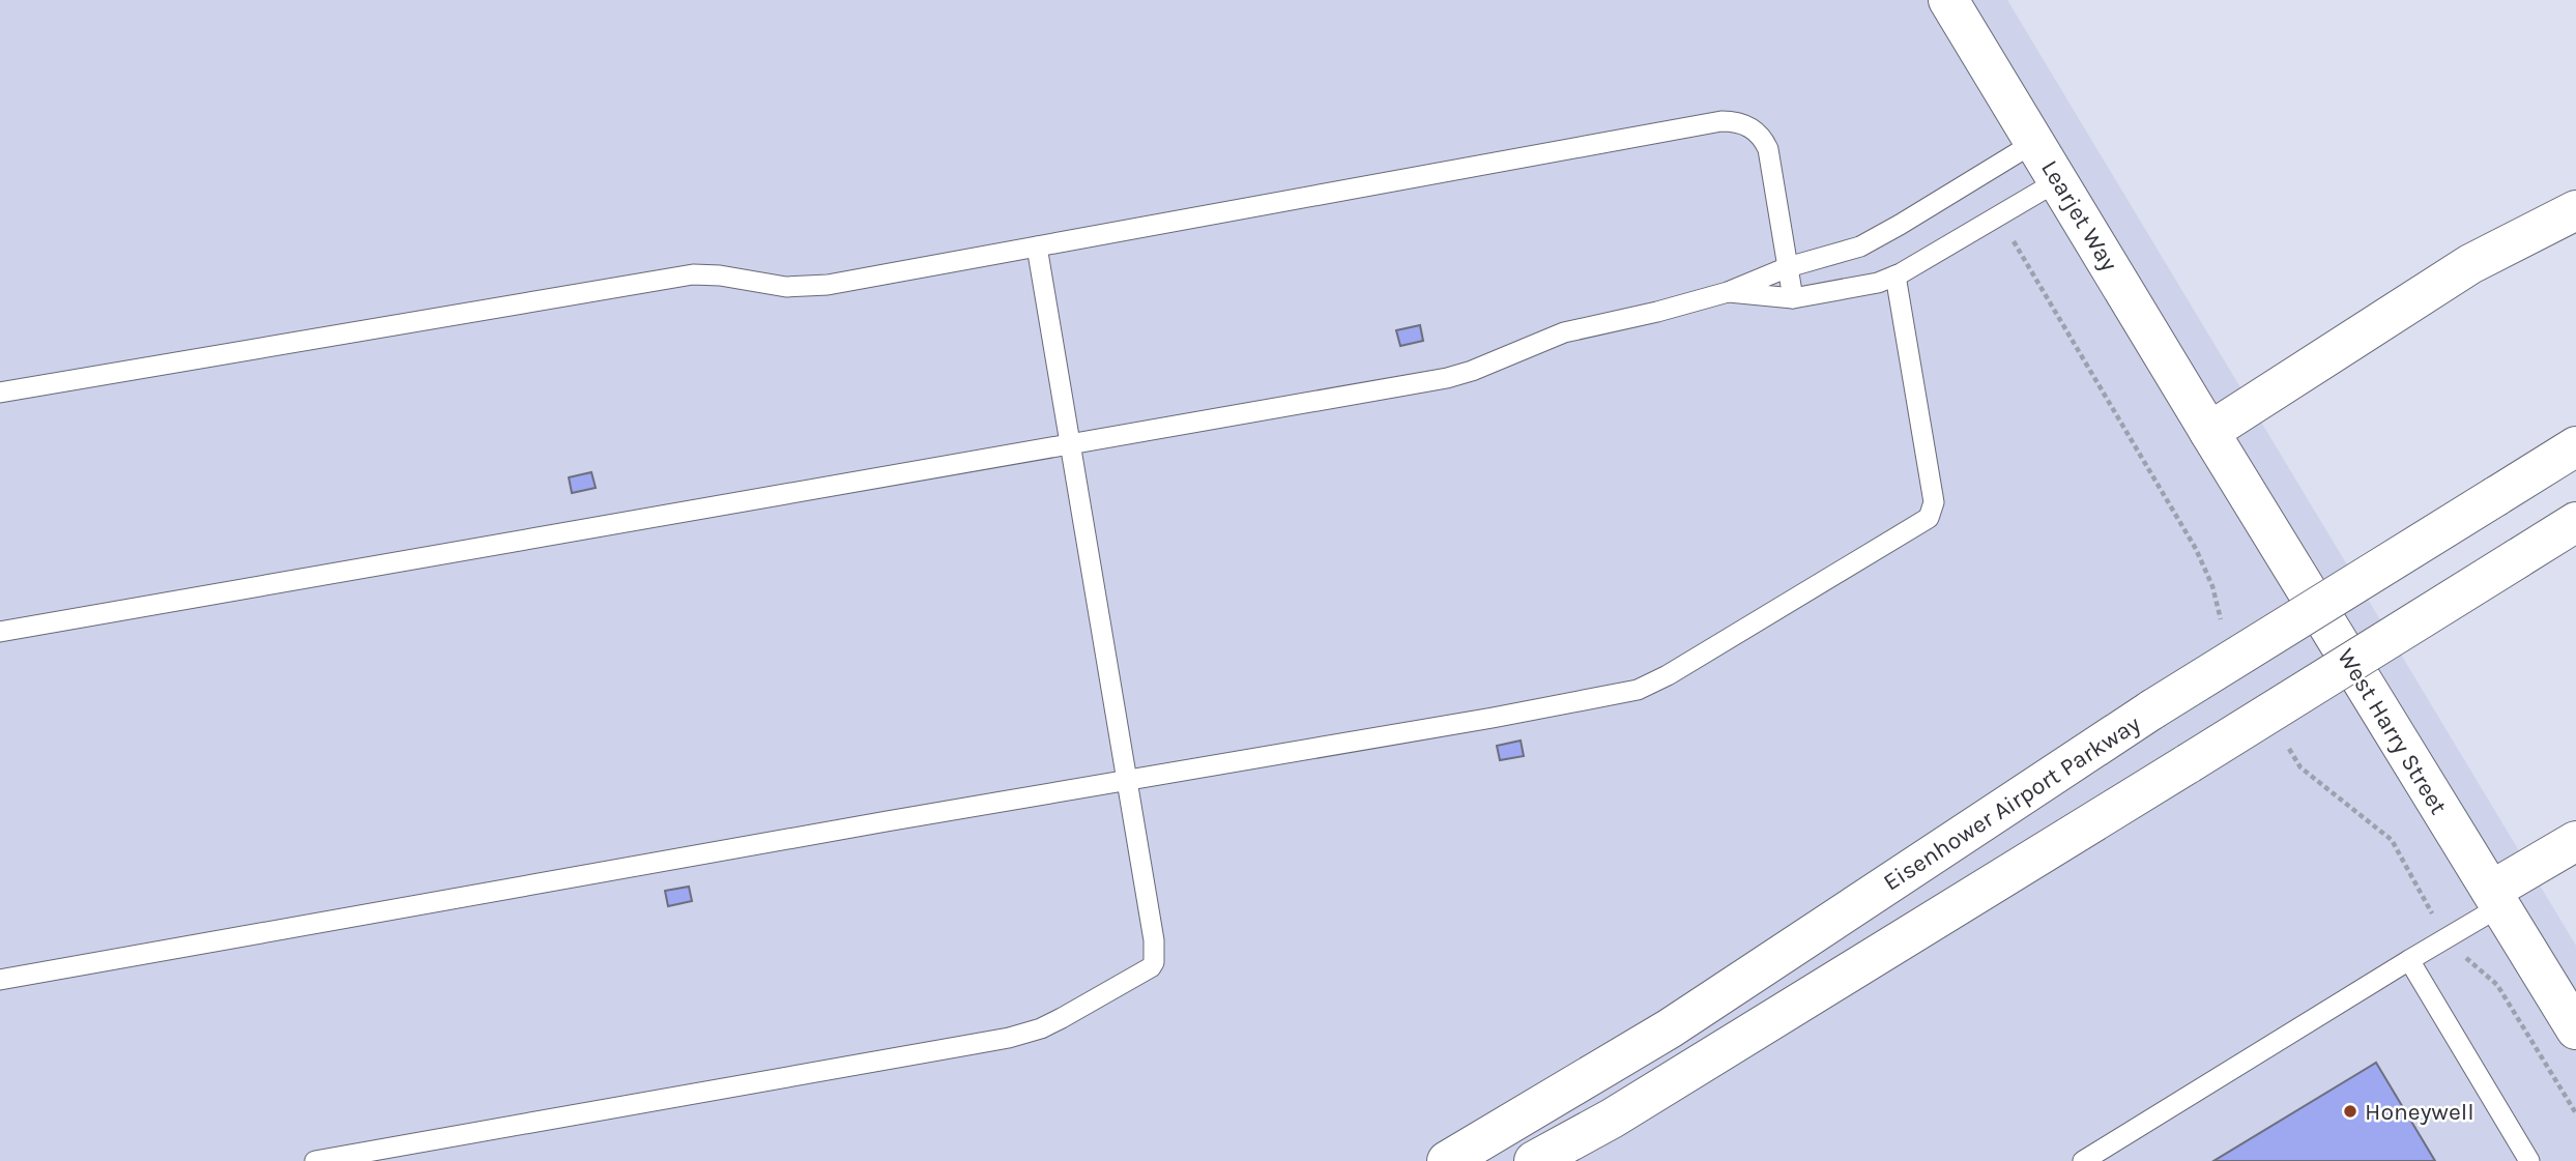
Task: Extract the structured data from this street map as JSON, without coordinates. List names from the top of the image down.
{
  "streets": {
    "main road": ["Learjet Way", "West Harry Street", "Eisenhower Airport Parkway"]
  },
  "crossings": [
    ["Learjet Way", "West Harry Street"]
  ],
  "places": ["Honeywell"]
}
